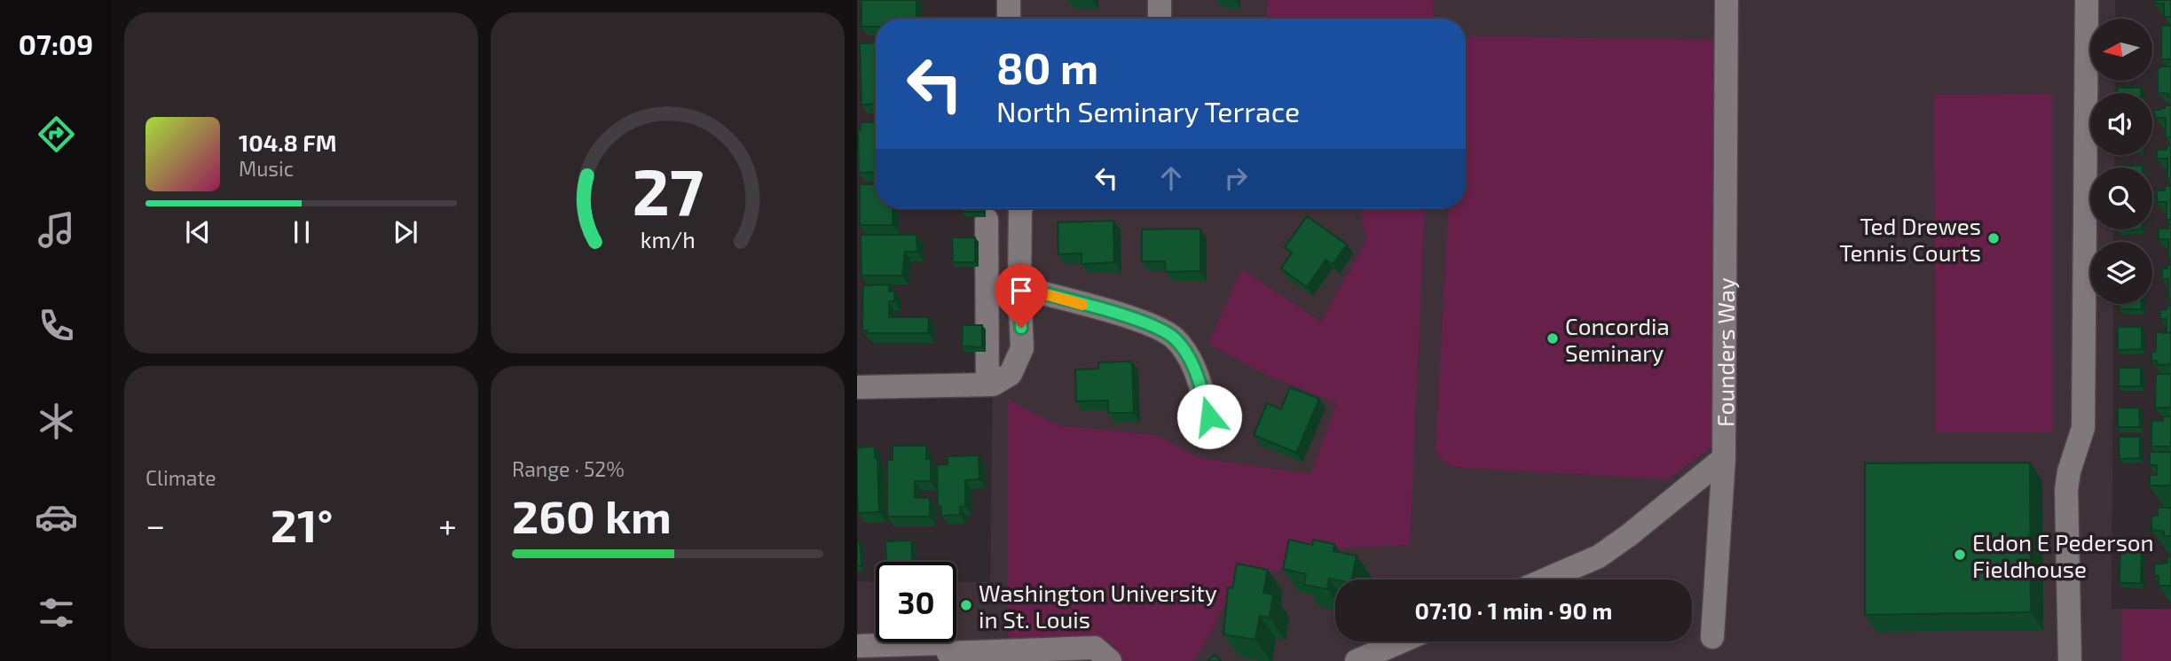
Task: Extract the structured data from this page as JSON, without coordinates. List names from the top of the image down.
{
  "streets": {
    "street": ["Founders Way"]
  },
  "places": [
    "Ted Drewes Tennis Courts",
    "Concordia Seminary",
    "Eldon E Pederson Fieldhouse",
    "Washington University in St. Louis"
  ],
  "north": "left",
  "page": {
    "tabs": "07:09",
    "turn": ["80 m", "North Seminary Terrace"],
    "song": ["104.8 FM", "Music"],
    "tile": [
      "Climate",
      ["Range · 52%", "260 km"]
    ],
    "heat": ["−", "21°", "+"],
    "limit": "30",
    "trip": "07:10 · 1 min · 90 m",
    "gauge": ["27", "km/h"]
  }
}
